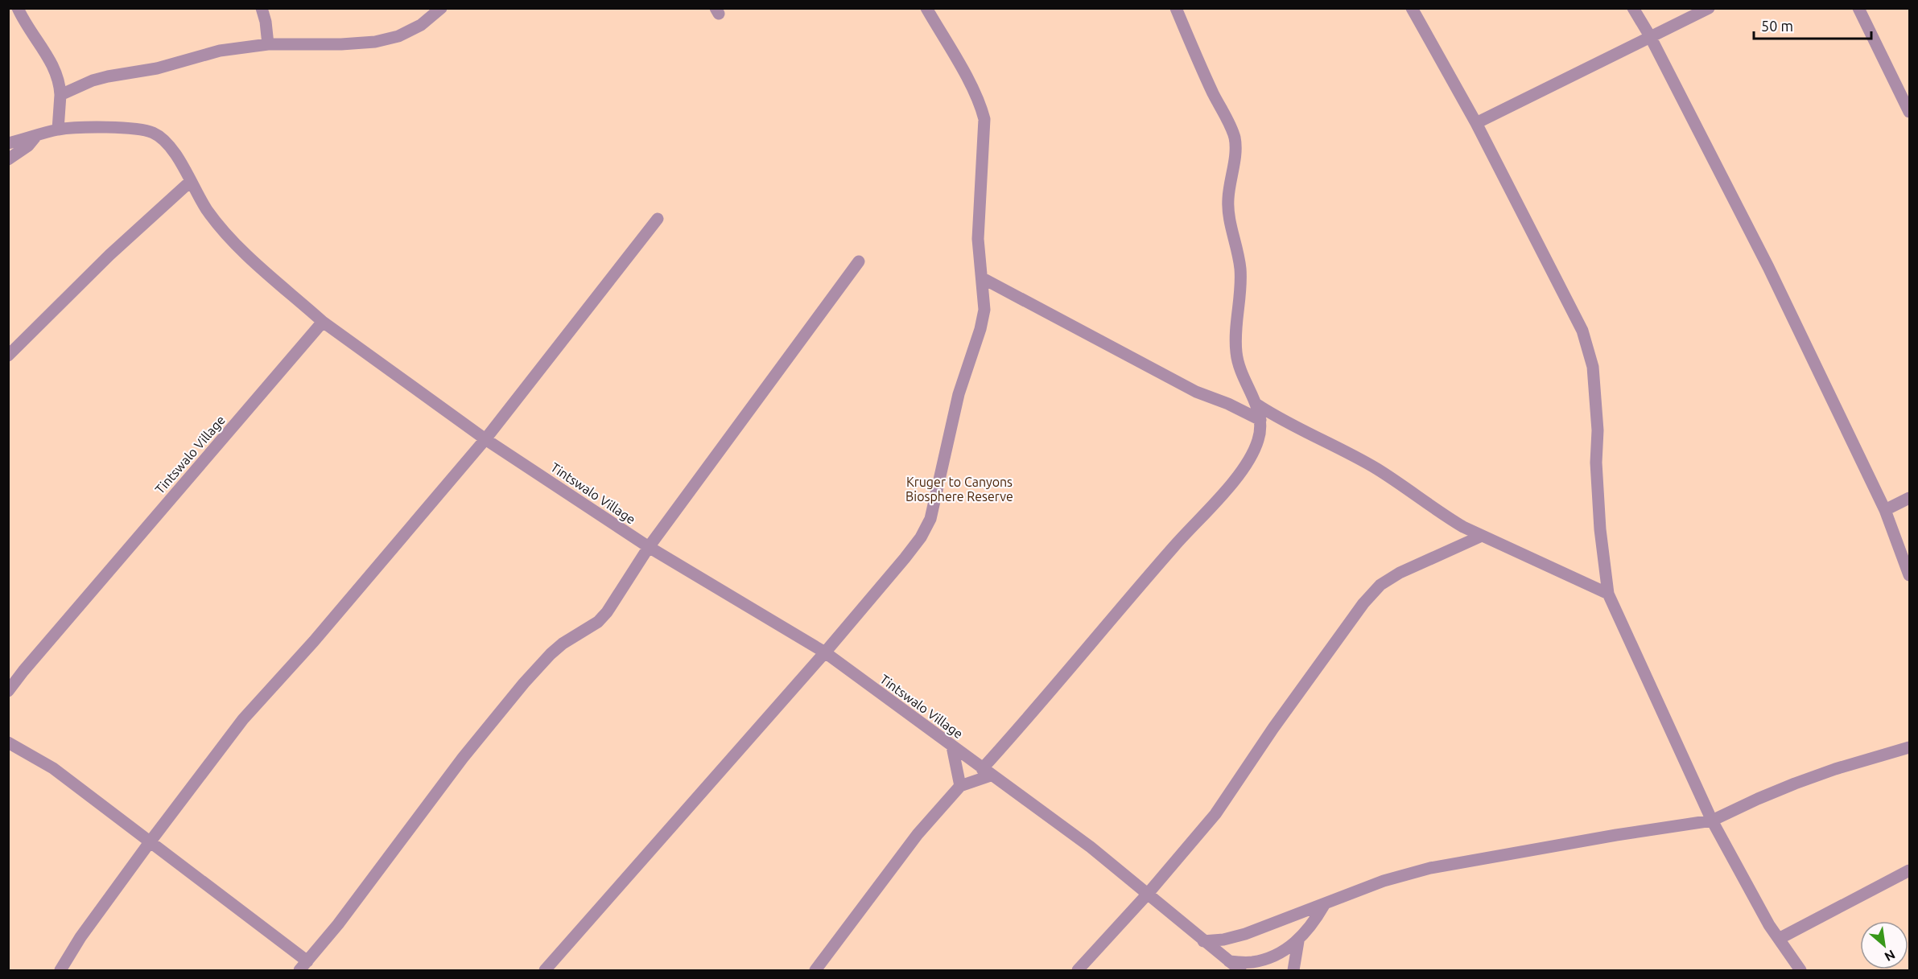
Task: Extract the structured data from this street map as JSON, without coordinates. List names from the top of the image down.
{
  "streets": {
    "street": ["Tintswalo Village"]
  },
  "parks": ["Kruger to Canyons Biosphere Reserve"],
  "scale_bar": "50 m",
  "north": "bottom right"
}
